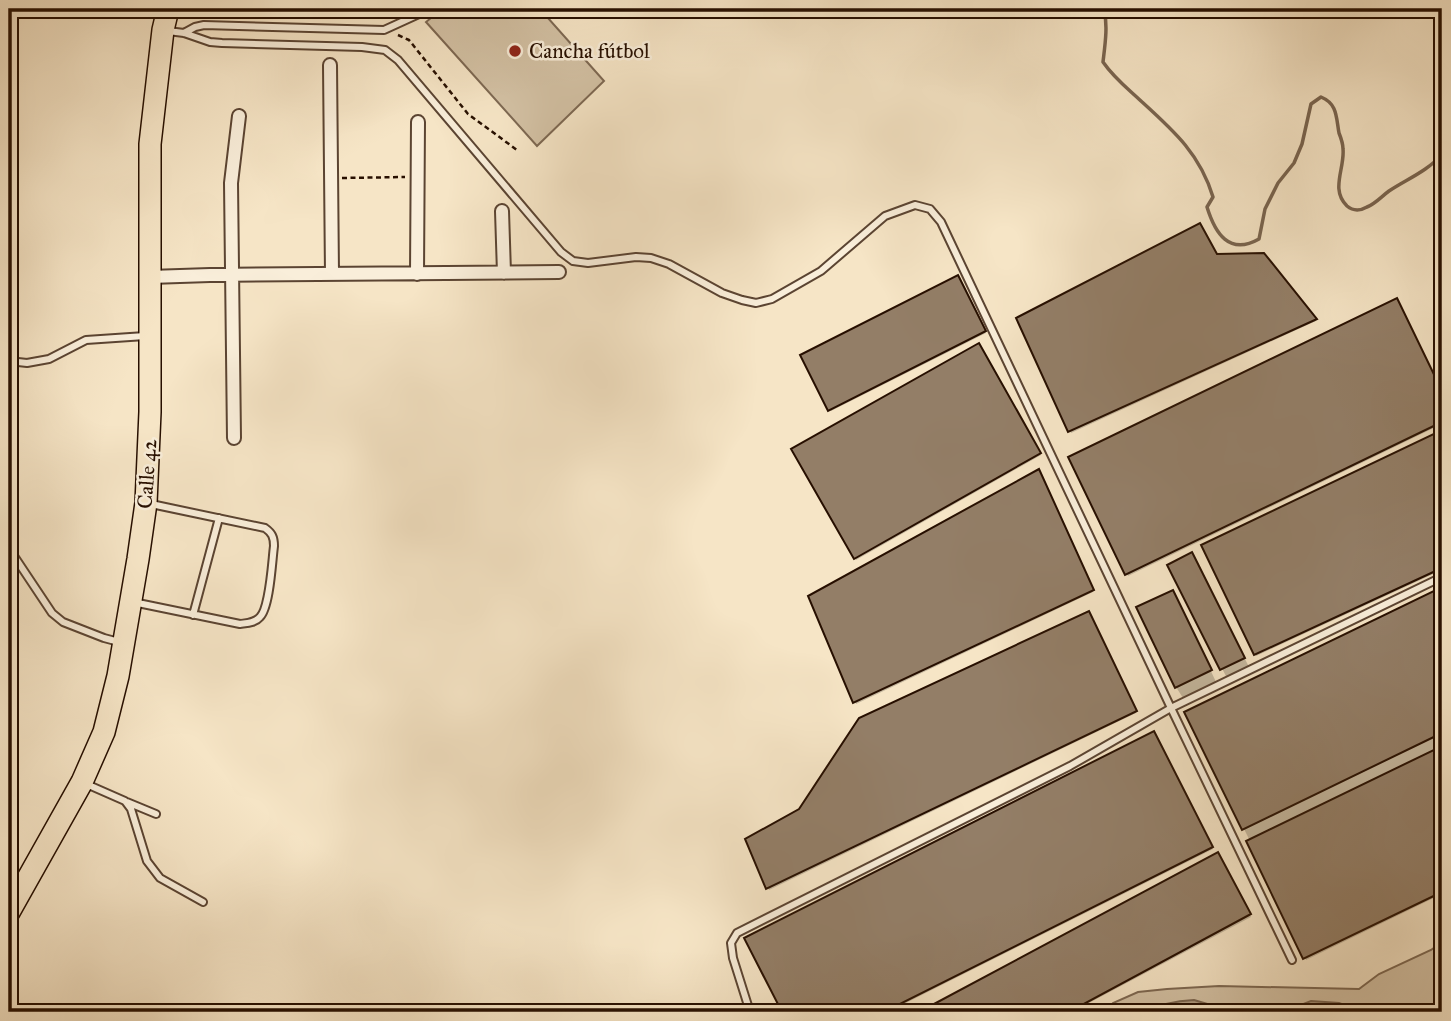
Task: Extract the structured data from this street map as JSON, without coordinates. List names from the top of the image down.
{
  "streets": {
    "main road": ["Calle 42"]
  },
  "places": ["Cancha fútbol"]
}
